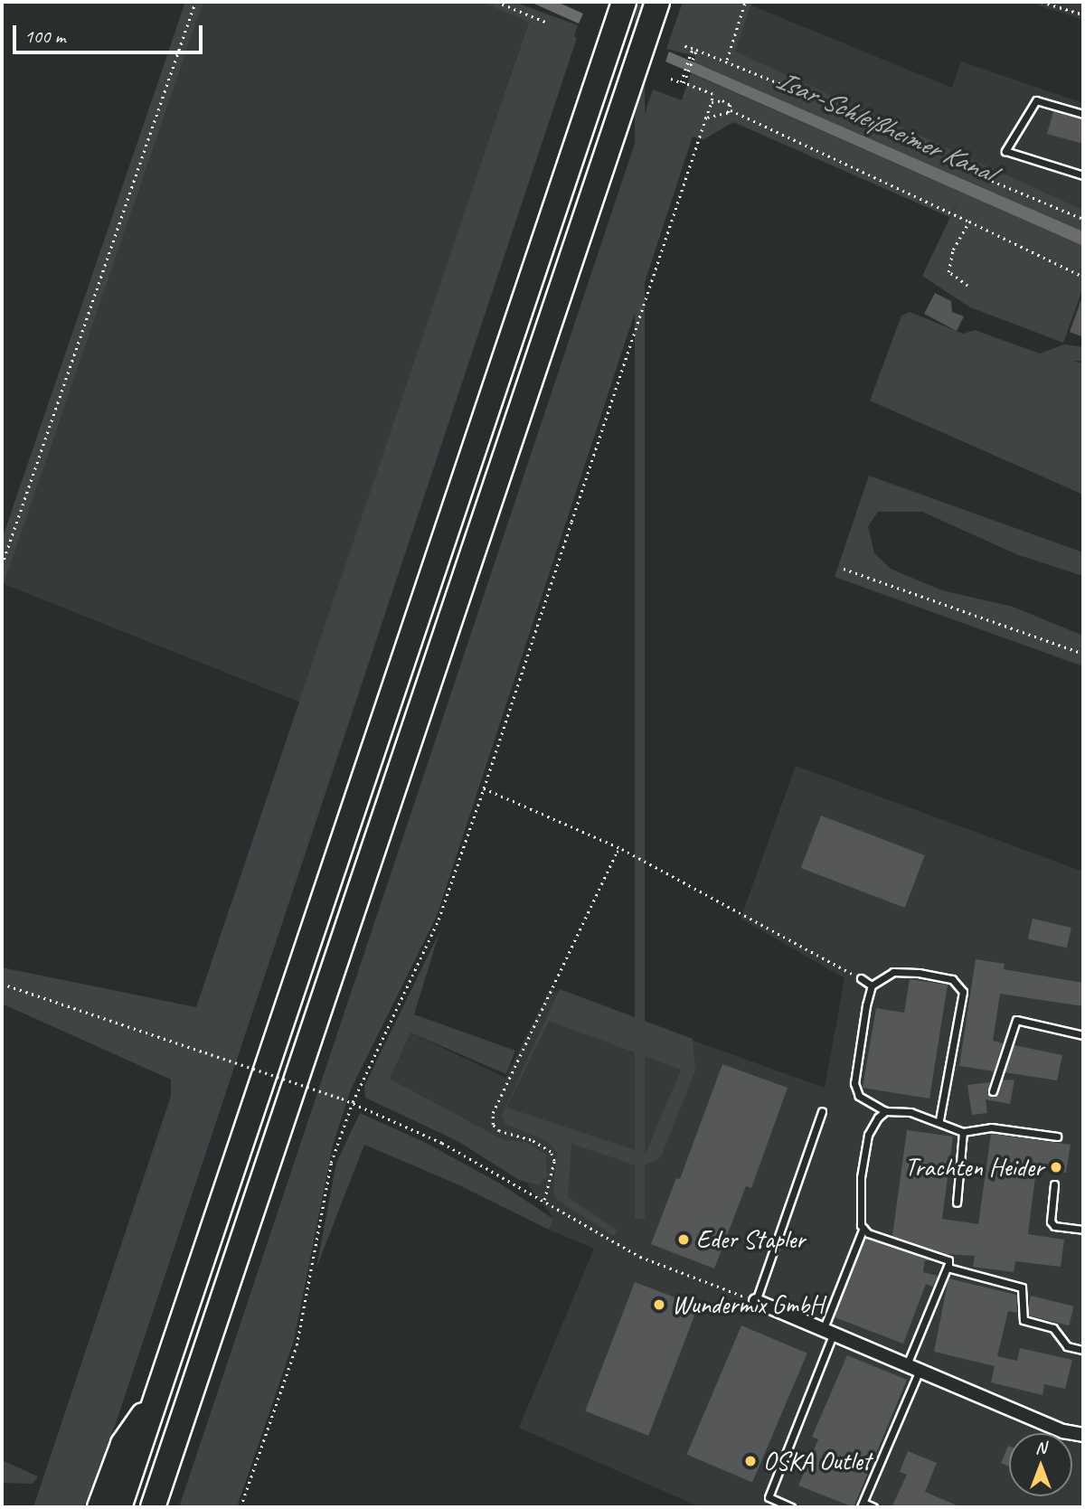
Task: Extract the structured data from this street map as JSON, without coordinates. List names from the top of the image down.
{
  "water": ["Isar-Schleißheimer Kanal"],
  "places": [
    "Trachten Heider",
    "Eder Stapler",
    "Wundermix GmbH",
    "OSKA Outlet"
  ],
  "scale_bar": "100 m",
  "north": "top"
}
